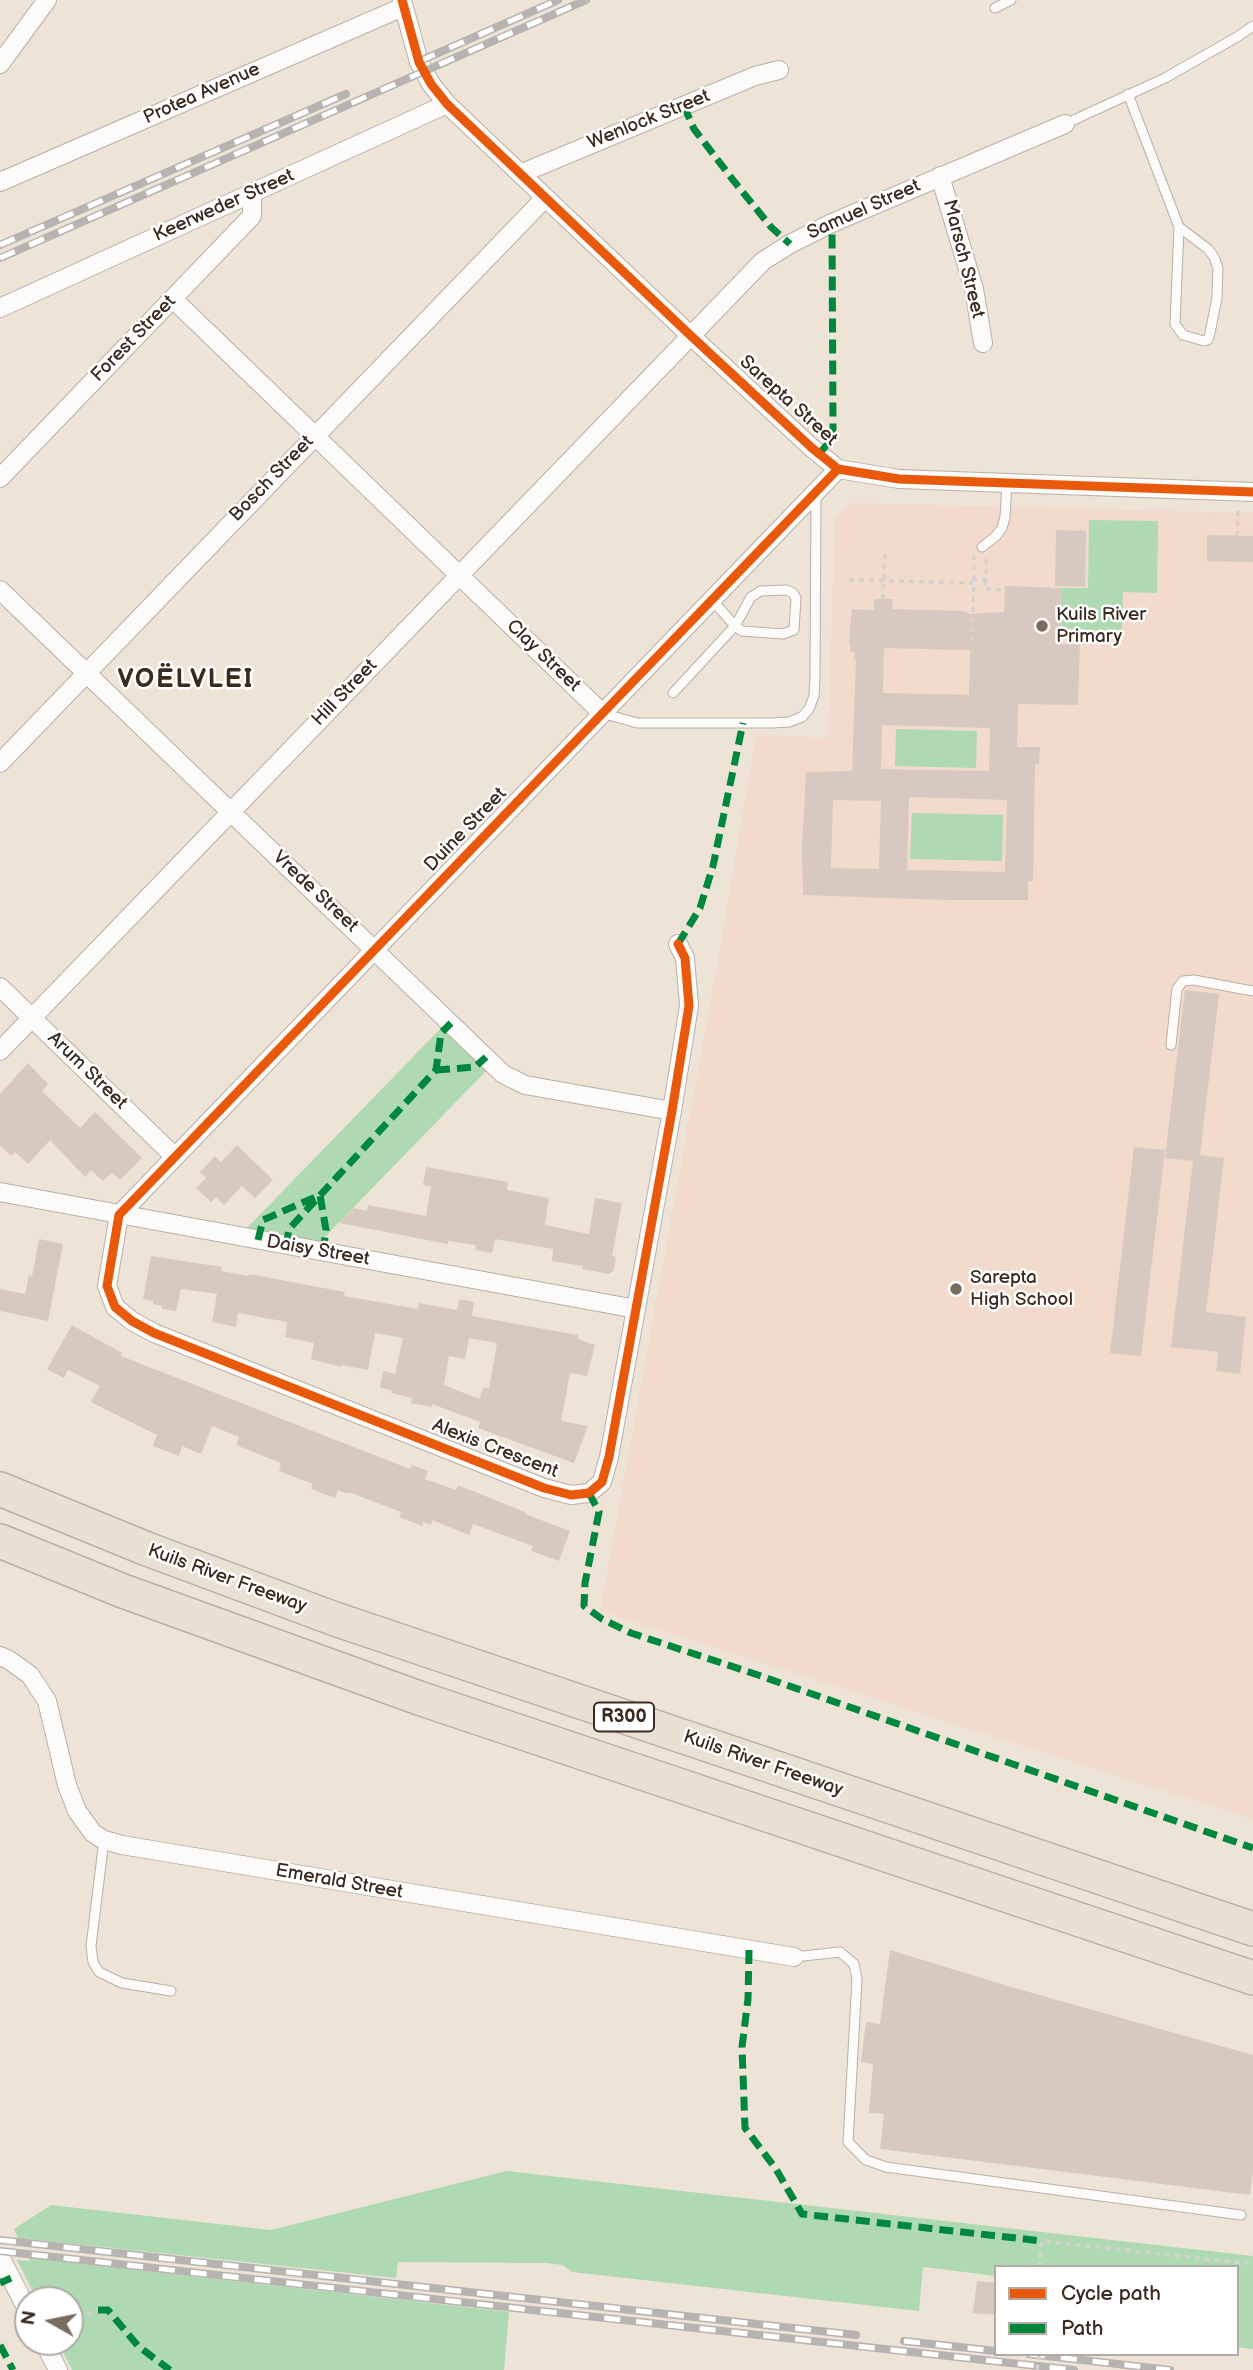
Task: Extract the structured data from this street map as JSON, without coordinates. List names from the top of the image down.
{
  "streets": {
    "highway": ["Kuils River Freeway", "R300"],
    "street": [
      "Protea Avenue",
      "Wenlock Street",
      "Keerweder Street",
      "Samuel Street",
      "Marsch Street",
      "Forest Street",
      "Sarepta Street",
      "Bosch Street",
      "Clay Street",
      "Hill Street",
      "Duine Street",
      "Vrede Street",
      "Arum Street",
      "Daisy Street",
      "Alexis Crescent",
      "Emerald Street"
    ]
  },
  "crossings": [
    ["Protea Avenue", "Sarepta Street"],
    ["Wenlock Street", "Sarepta Street"],
    ["Keerweder Street", "Forest Street"],
    ["Keerweder Street", "Sarepta Street"],
    ["Samuel Street", "Marsch Street"],
    ["Samuel Street", "Sarepta Street"],
    ["Samuel Street", "Hill Street"],
    ["Forest Street", "Clay Street"],
    ["Sarepta Street", "Bosch Street"],
    ["Sarepta Street", "Hill Street"],
    ["Sarepta Street", "Duine Street"],
    ["Bosch Street", "Clay Street"],
    ["Bosch Street", "Vrede Street"],
    ["Clay Street", "Hill Street"],
    ["Clay Street", "Duine Street"],
    ["Hill Street", "Vrede Street"],
    ["Hill Street", "Arum Street"],
    ["Duine Street", "Vrede Street"],
    ["Duine Street", "Arum Street"],
    ["Duine Street", "Daisy Street"],
    ["Duine Street", "Alexis Crescent"],
    ["Vrede Street", "Alexis Crescent"],
    ["Daisy Street", "Alexis Crescent"]
  ],
  "districts": ["VOËLVLEI"],
  "places": ["Kuils River Primary", "Sarepta High School"],
  "legend": ["Cycle path", "Path"],
  "north": "left"
}
